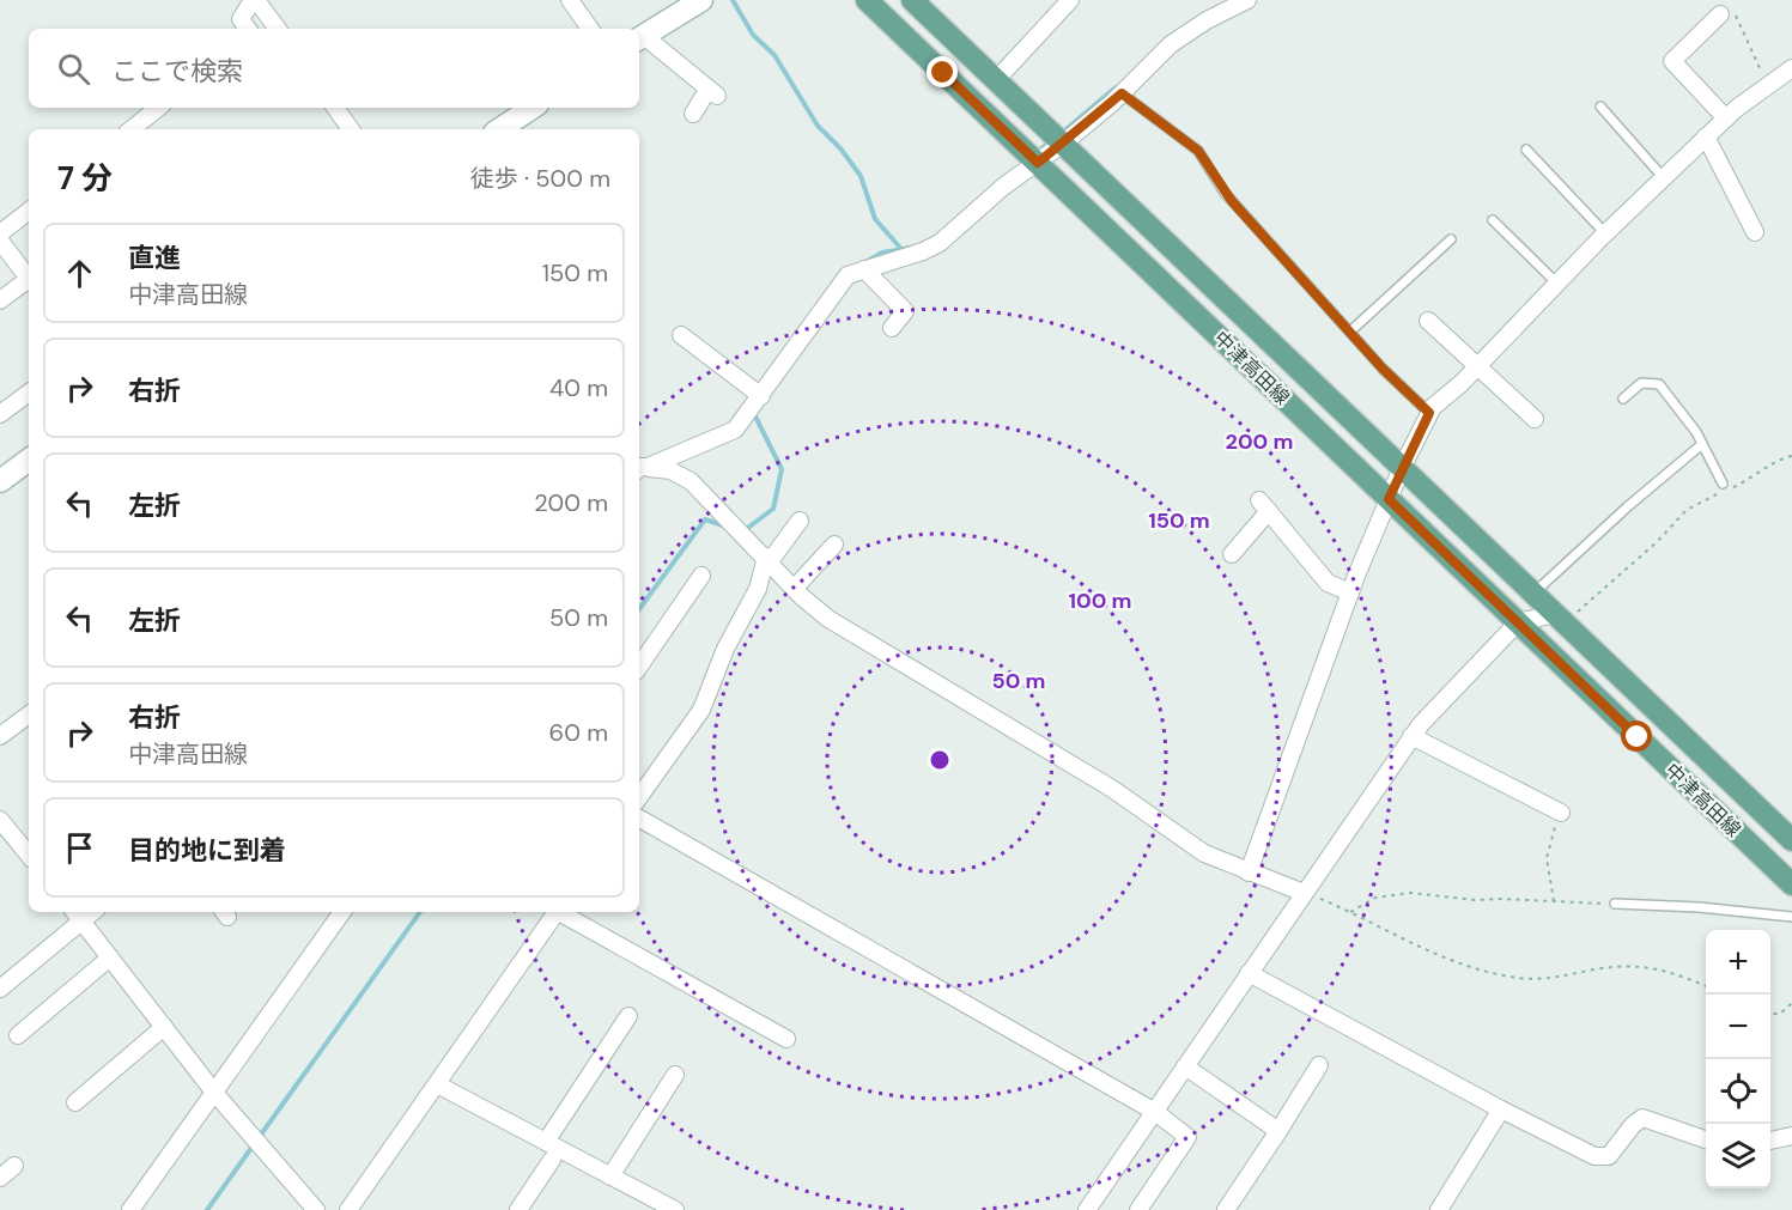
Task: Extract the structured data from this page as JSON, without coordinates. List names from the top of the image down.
{
  "streets": {
    "main road": ["中津高田線"]
  },
  "page": {
    "search": "ここで検索",
    "heading": ["7 分", "徒歩 · 500 m"],
    "list": [
      ["直進", "中津高田線", "150 m"],
      ["右折", "40 m"],
      ["左折", "200 m"],
      ["左折", "50 m"],
      ["右折", "中津高田線", "60 m"],
      "目的地に到着"
    ],
    "map_buttons": ["+", "−"]
  },
  "rings": [
    "200 m",
    "150 m",
    "100 m",
    "50 m"
  ]
}
